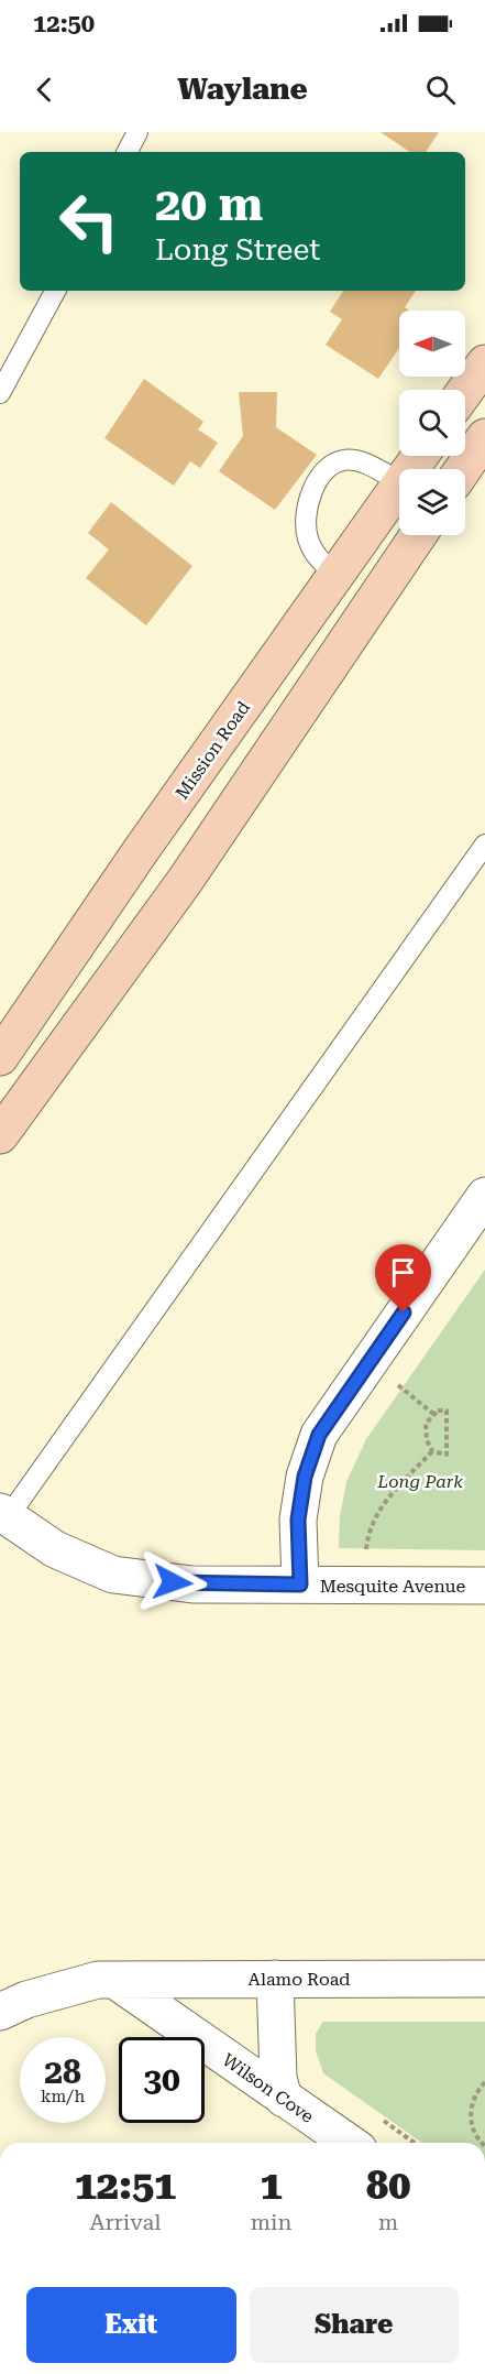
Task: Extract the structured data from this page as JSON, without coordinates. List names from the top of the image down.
{
  "streets": {
    "street": [
      "Mission Road",
      "Mesquite Avenue",
      "Alamo Road",
      "Wilson Cove"
    ]
  },
  "crossings": [
    ["Alamo Road", "Wilson Cove"]
  ],
  "parks": ["Long Park"],
  "north": "left",
  "page": {
    "status": "12:50",
    "header": "Waylane",
    "turn": ["20 m", "Long Street"],
    "speed": "28 km/h",
    "limit": "30",
    "eta": [
      "12:51",
      "Arrival",
      "1",
      "min",
      "80",
      "m"
    ],
    "buttons": ["Exit", "Share"]
  }
}
